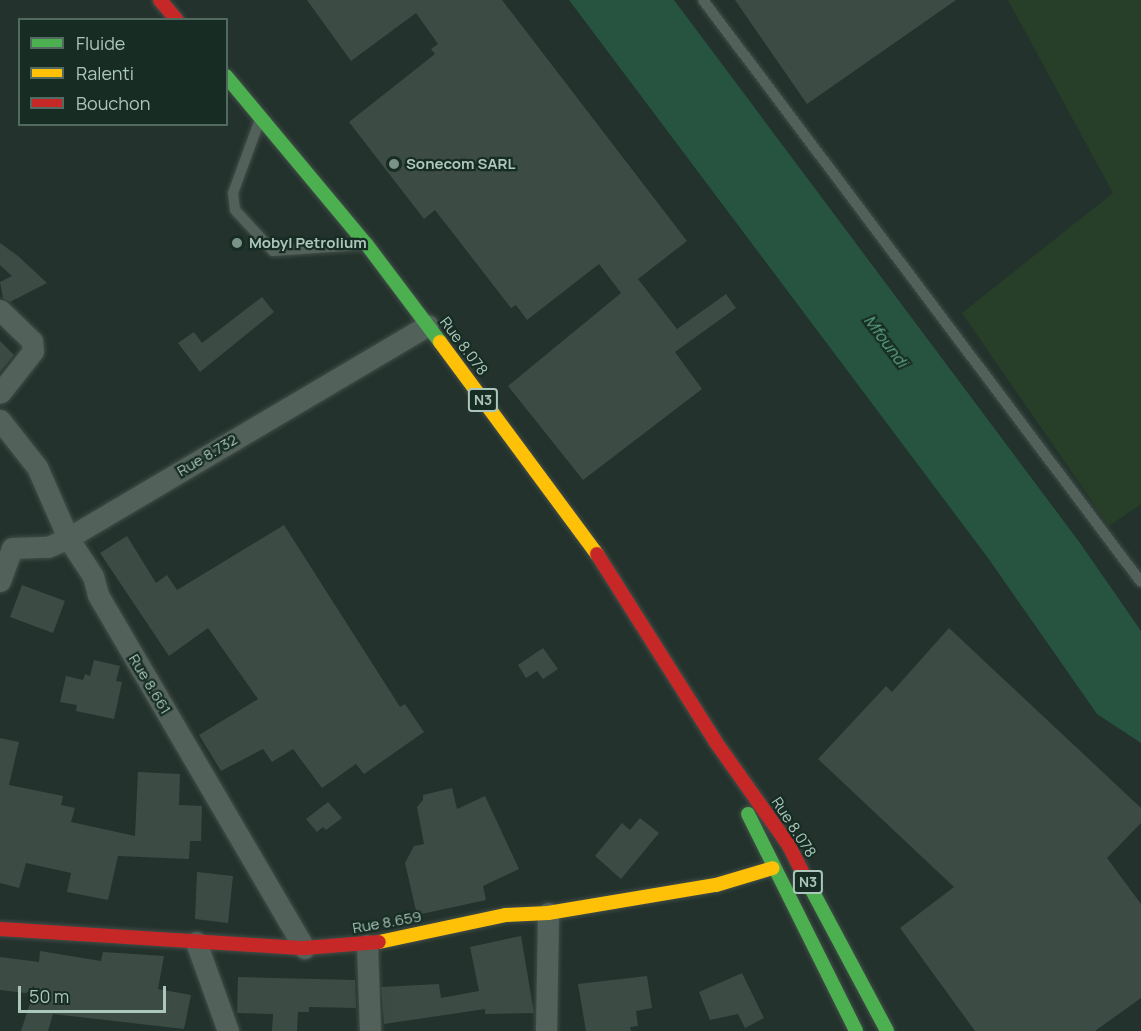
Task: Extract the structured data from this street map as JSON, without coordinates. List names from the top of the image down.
{
  "streets": {
    "main road": ["Rue 8.078", "N3", "Rue 8.659"],
    "street": ["Rue 8.732", "Rue 8.661"]
  },
  "crossings": [
    ["Rue 8.078", "Rue 8.732"],
    ["Rue 8.078", "Rue 8.659"],
    ["Rue 8.732", "Rue 8.661"],
    ["Rue 8.661", "Rue 8.659"]
  ],
  "water": ["Mfoundi"],
  "places": ["Sonecom SARL", "Mobyl Petrolium"],
  "legend": ["Fluide", "Ralenti", "Bouchon"],
  "scale_bar": "50 m"
}
